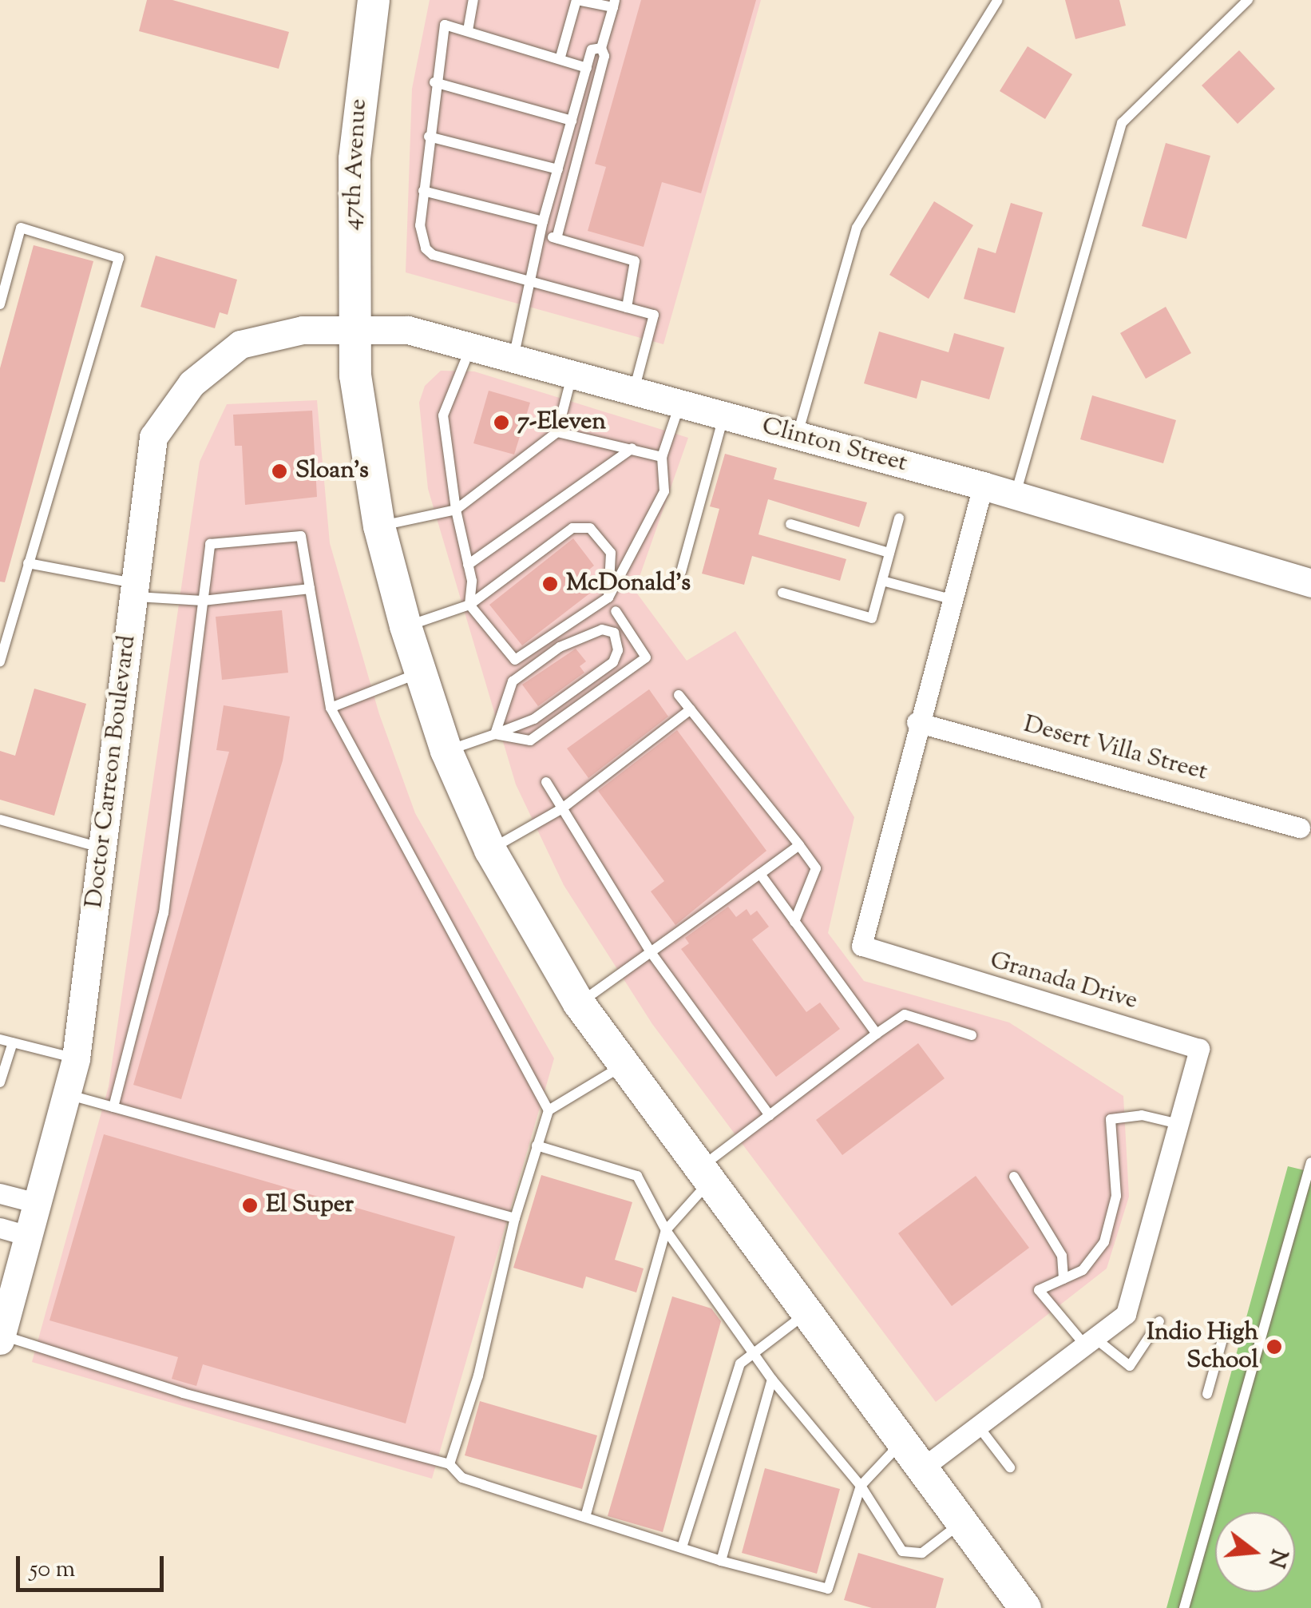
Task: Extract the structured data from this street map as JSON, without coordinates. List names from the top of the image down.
{
  "streets": {
    "main road": ["47th Avenue", "Clinton Street", "Doctor Carreon Boulevard"],
    "street": ["Desert Villa Street", "Granada Drive"]
  },
  "crossings": [
    ["47th Avenue", "Clinton Street"],
    ["47th Avenue", "Doctor Carreon Boulevard"],
    ["47th Avenue", "Granada Drive"],
    ["Clinton Street", "Doctor Carreon Boulevard"],
    ["Clinton Street", "Granada Drive"],
    ["Desert Villa Street", "Granada Drive"]
  ],
  "places": [
    "7-Eleven",
    "Sloan's",
    "McDonald's",
    "El Super",
    "Indio High School"
  ],
  "scale_bar": "50 m",
  "north": "right"
}
